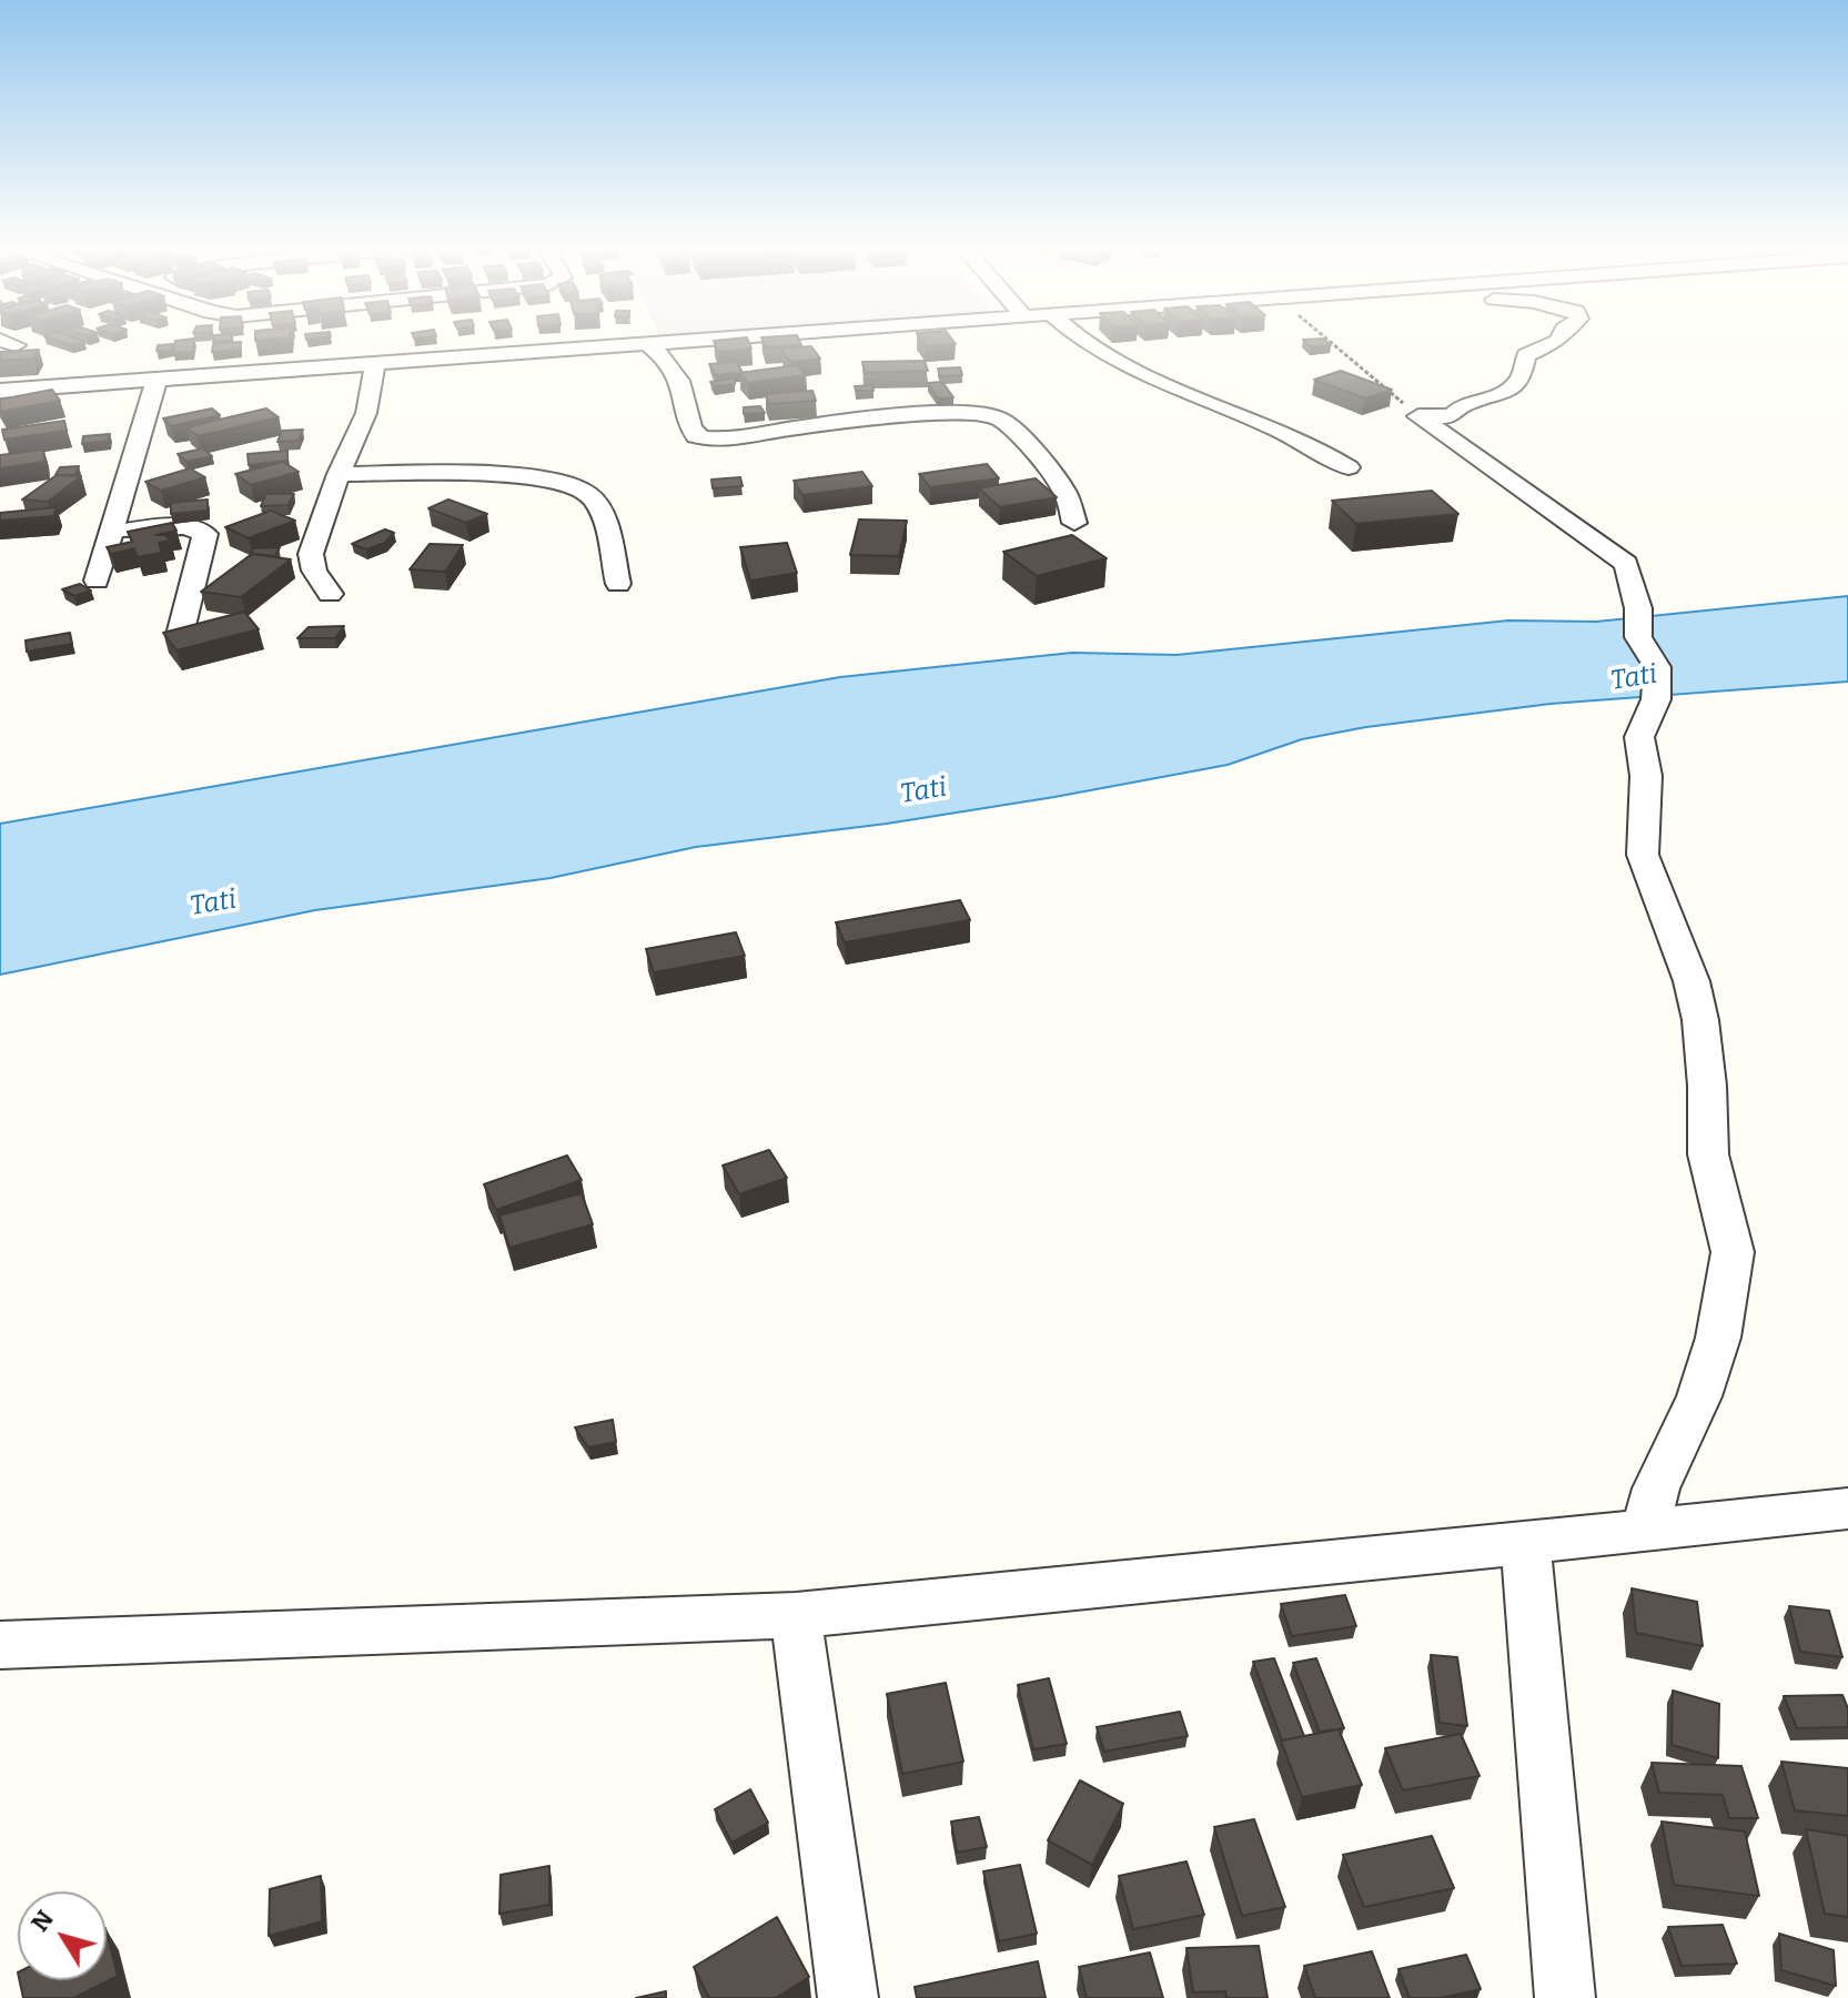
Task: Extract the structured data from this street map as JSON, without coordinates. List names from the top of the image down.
{
  "water": ["Tati"],
  "north": "top left"
}
